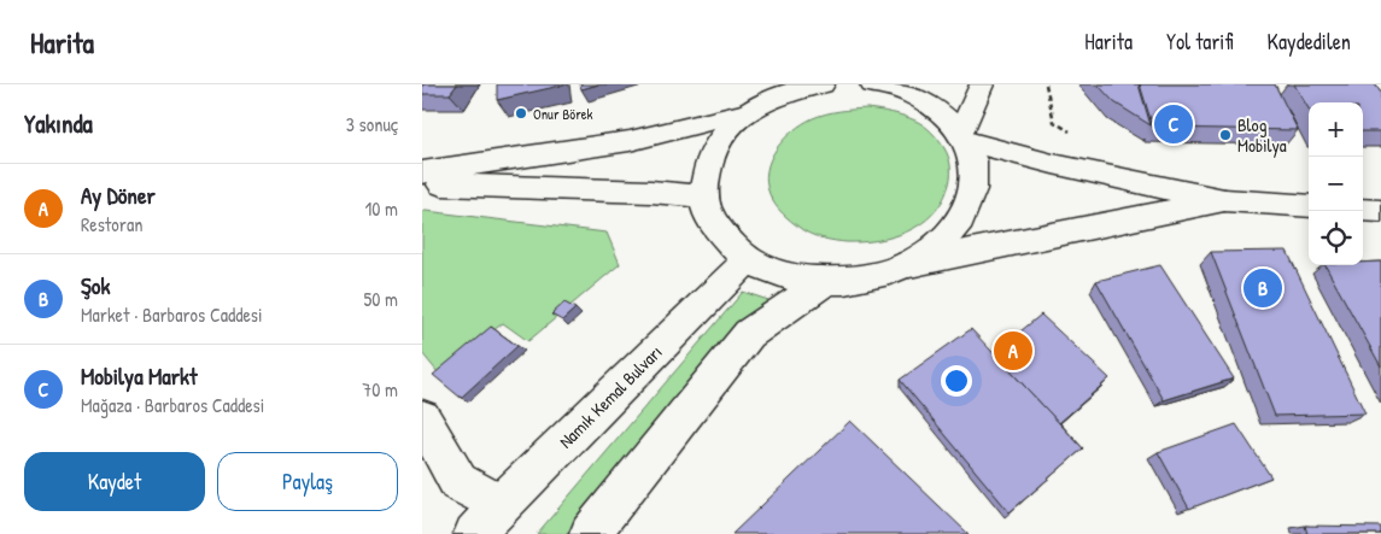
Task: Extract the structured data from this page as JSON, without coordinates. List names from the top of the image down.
{
  "streets": {
    "main road": ["Namık Kemal Bulvarı"]
  },
  "places": ["Onur Börek", "Blog Mobilya"],
  "page": {
    "header": "Harita",
    "nav": ["Harita", "Yol tarifi", "Kaydedilen"],
    "heading": ["Yakında", "3 sonuç"],
    "map_buttons": ["+", "−"],
    "pins": ["C", "B", "A"],
    "list": [
      {
        "mark": "A",
        "name": "Ay Döner",
        "note": "Restoran",
        "value": "10 m"
      },
      {
        "mark": "B",
        "name": "Şok",
        "note": "Market · Barbaros Caddesi",
        "value": "50 m"
      },
      {
        "mark": "C",
        "name": "Mobilya Markt",
        "note": "Mağaza · Barbaros Caddesi",
        "value": "70 m"
      }
    ],
    "buttons": ["Kaydet", "Paylaş"]
  }
}
